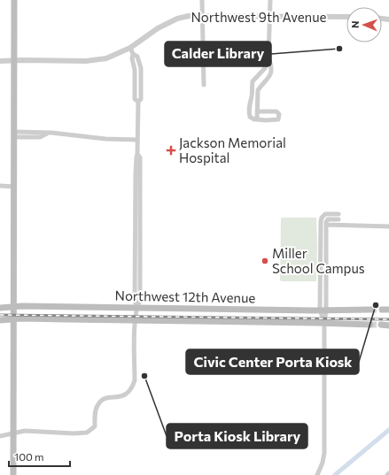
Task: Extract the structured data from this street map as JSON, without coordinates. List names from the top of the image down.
{
  "streets": {
    "main road": ["Northwest 12th Avenue"],
    "street": ["Northwest 9th Avenue"]
  },
  "places": {
    "other": [
      "Calder Library",
      "Miller School Campus",
      "Civic Center Porta Kiosk",
      "Porta Kiosk Library"
    ],
    "health": ["Jackson Memorial Hospital"]
  },
  "scale_bar": "100 m",
  "north": "left"
}
